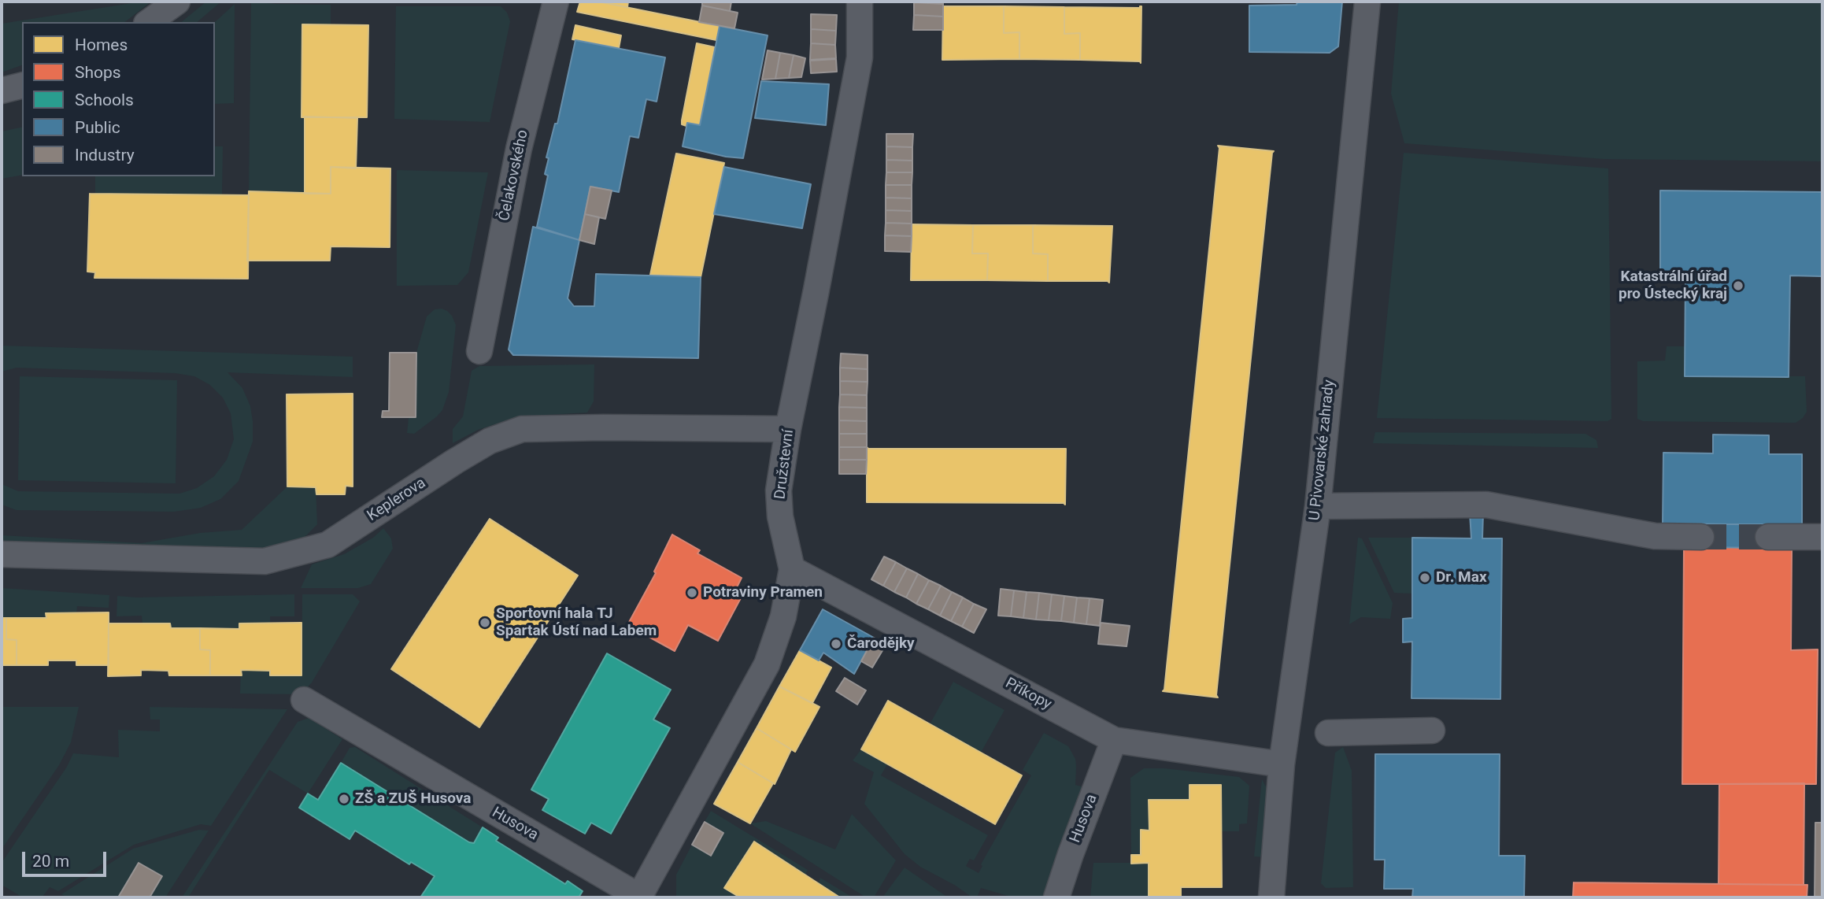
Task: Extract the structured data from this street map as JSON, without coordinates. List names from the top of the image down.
{
  "streets": {
    "street": [
      "Čelakovského",
      "U Pivovarské zahrady",
      "Družstevní",
      "Keplerova",
      "Příkopy",
      "Husova"
    ]
  },
  "crossings": [
    ["U Pivovarské zahrady", "Příkopy"],
    ["Družstevní", "Keplerova"],
    ["Družstevní", "Příkopy"],
    ["Družstevní", "Husova"],
    ["Příkopy", "Husova"]
  ],
  "places": [
    "Katastrální úřad pro Ústecký kraj",
    "Dr. Max",
    "Potraviny Pramen",
    "Sportovní hala TJ Spartak Ústí nad Labem",
    "Čarodějky",
    "ZŠ a ZUŠ Husova"
  ],
  "legend": [
    "Homes",
    "Shops",
    "Schools",
    "Public",
    "Industry"
  ],
  "scale_bar": "20 m"
}
